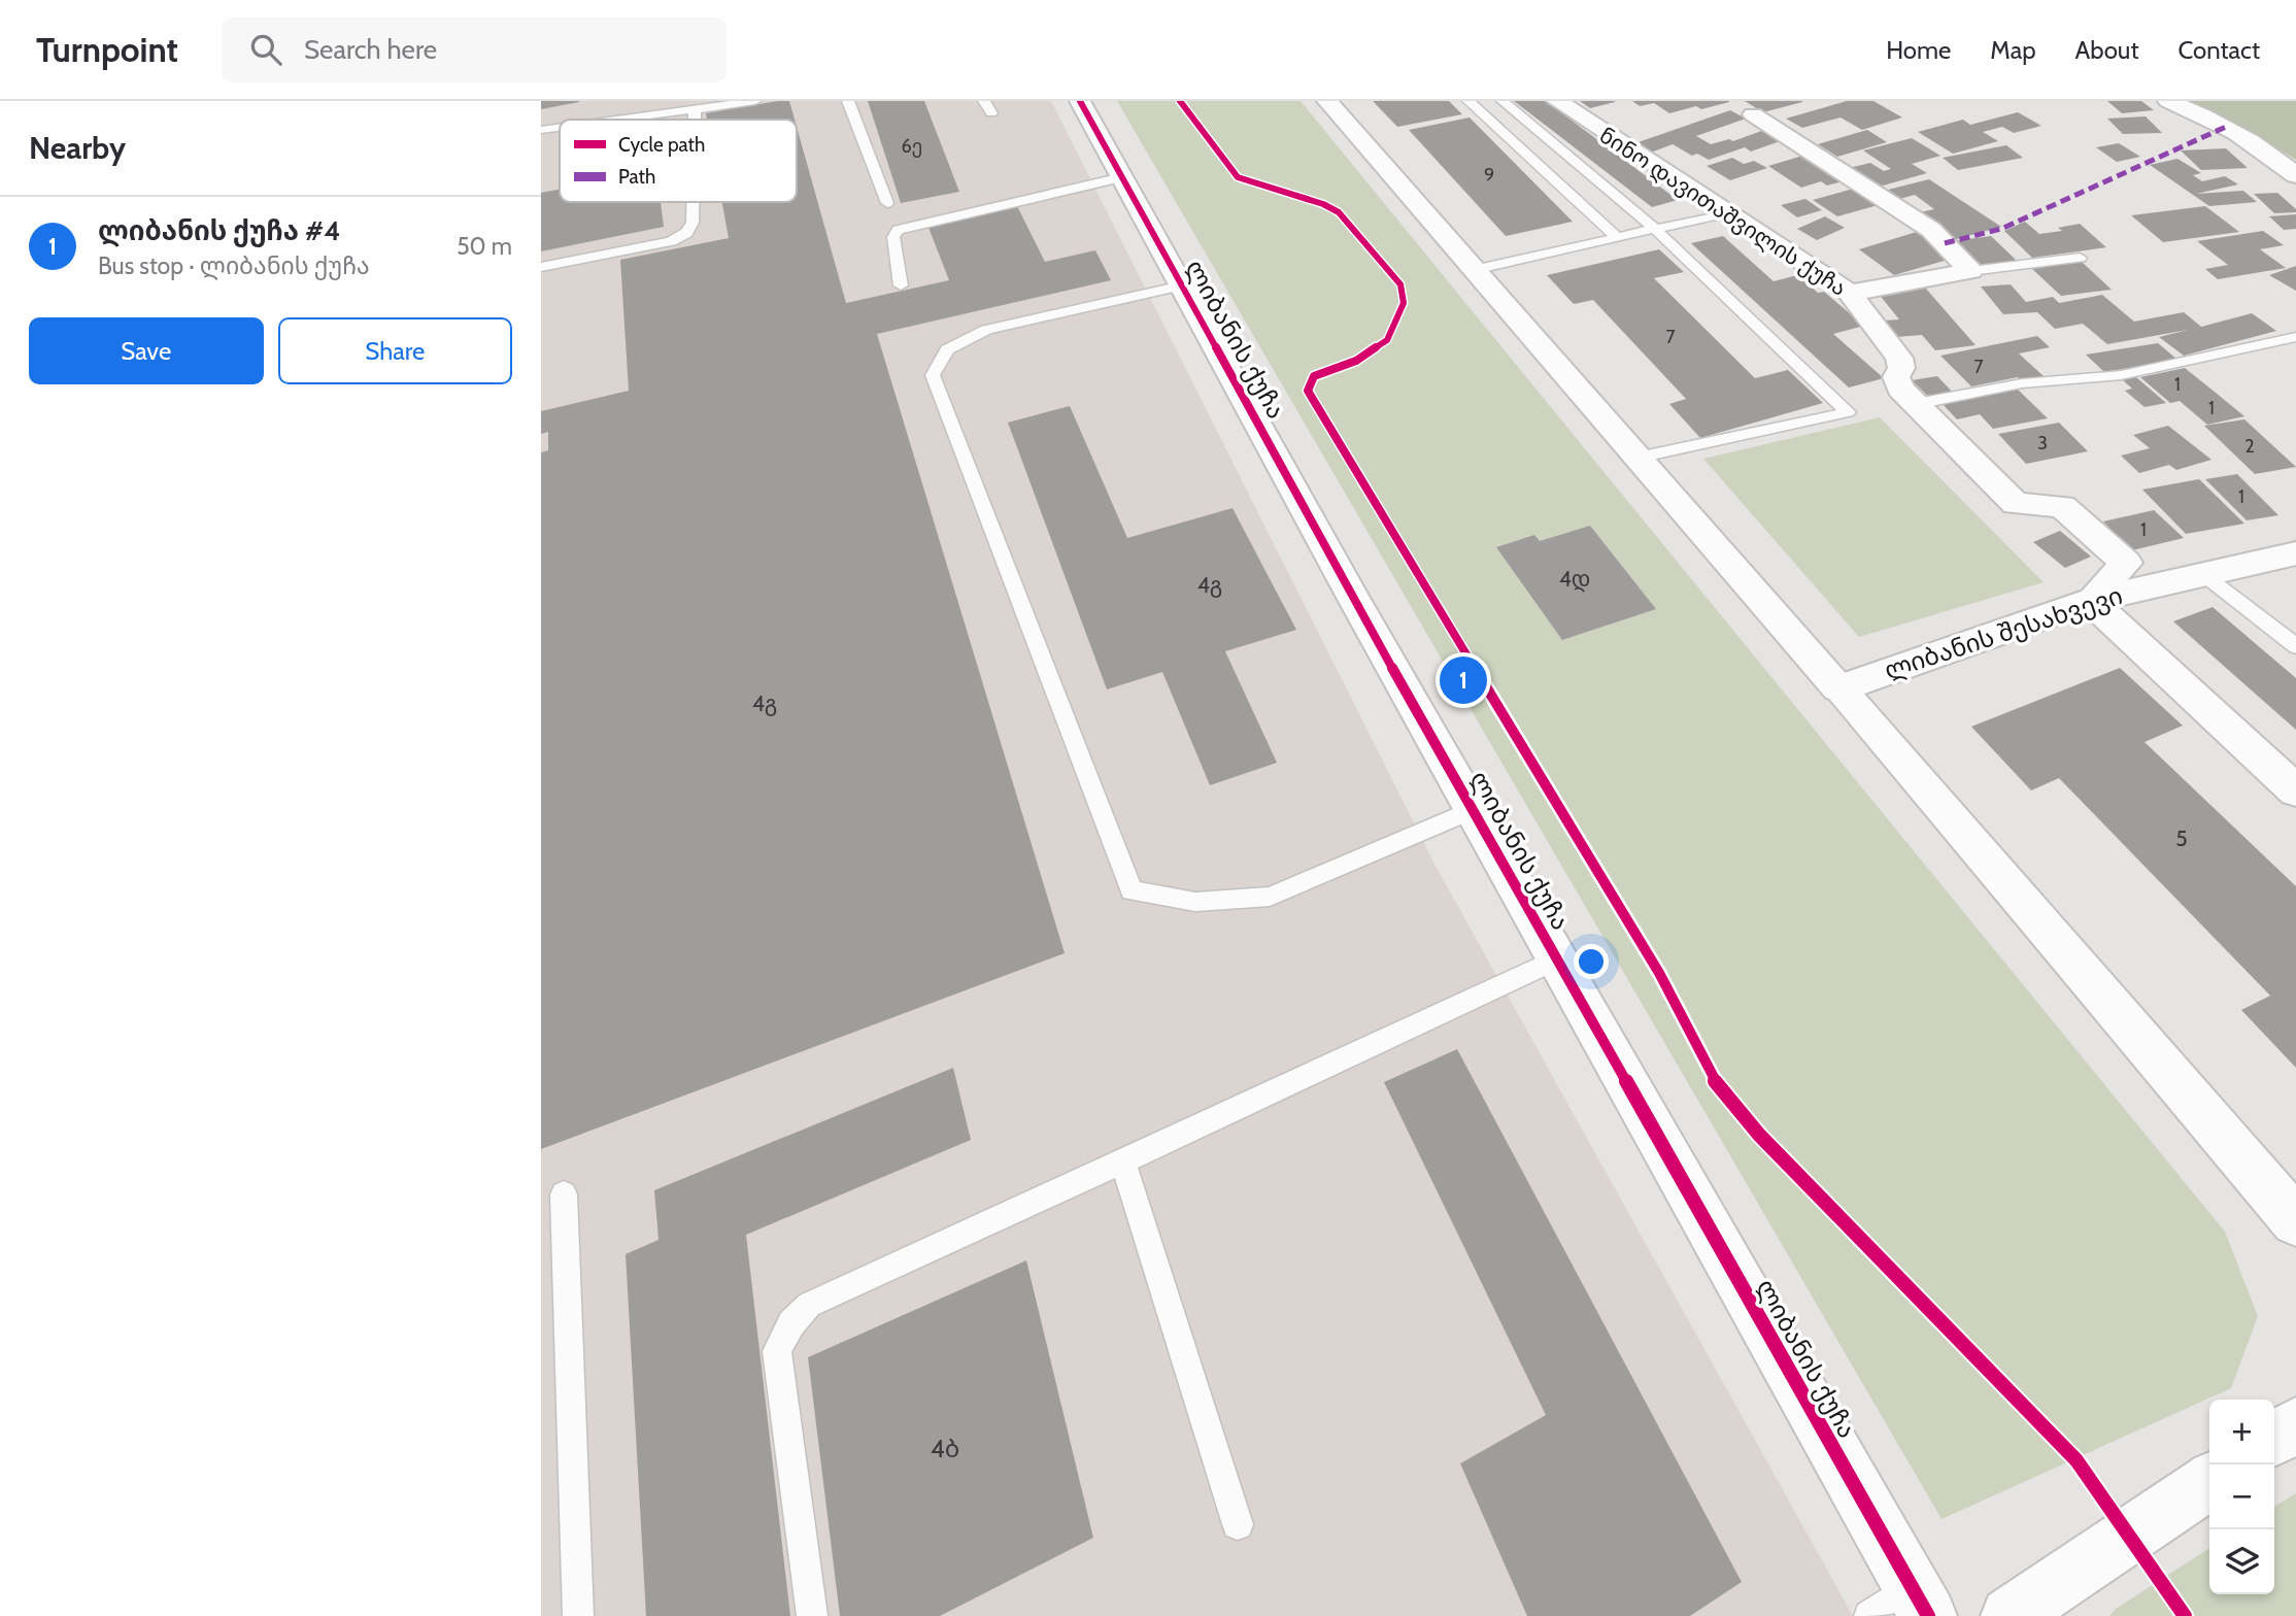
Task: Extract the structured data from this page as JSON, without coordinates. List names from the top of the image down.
{
  "streets": {
    "street": ["ნინო დავითაშვილის ქუჩა", "ლიბანის ქუჩა", "ლიბანის შესახვევი"]
  },
  "crossings": [
    ["ნინო დავითაშვილის ქუჩა", "ლიბანის შესახვევი"]
  ],
  "house_numbers": [
    "6ე",
    "9",
    "7",
    "7",
    "1",
    "1",
    "3",
    "2",
    "1",
    "1",
    "4დ",
    "4გ",
    "4გ",
    "5",
    "4ბ"
  ],
  "legend": ["Cycle path", "Path"],
  "page": {
    "header": "Turnpoint",
    "search": "Search here",
    "nav": [
      "Home",
      "Map",
      "About",
      "Contact"
    ],
    "heading": "Nearby",
    "list": [
      {
        "mark": "1",
        "name": "ლიბანის ქუჩა #4",
        "note": "Bus stop · ლიბანის ქუჩა",
        "value": "50 m"
      }
    ],
    "buttons": ["Save", "Share"],
    "pins": "1",
    "map_buttons": ["+", "−"]
  }
}
